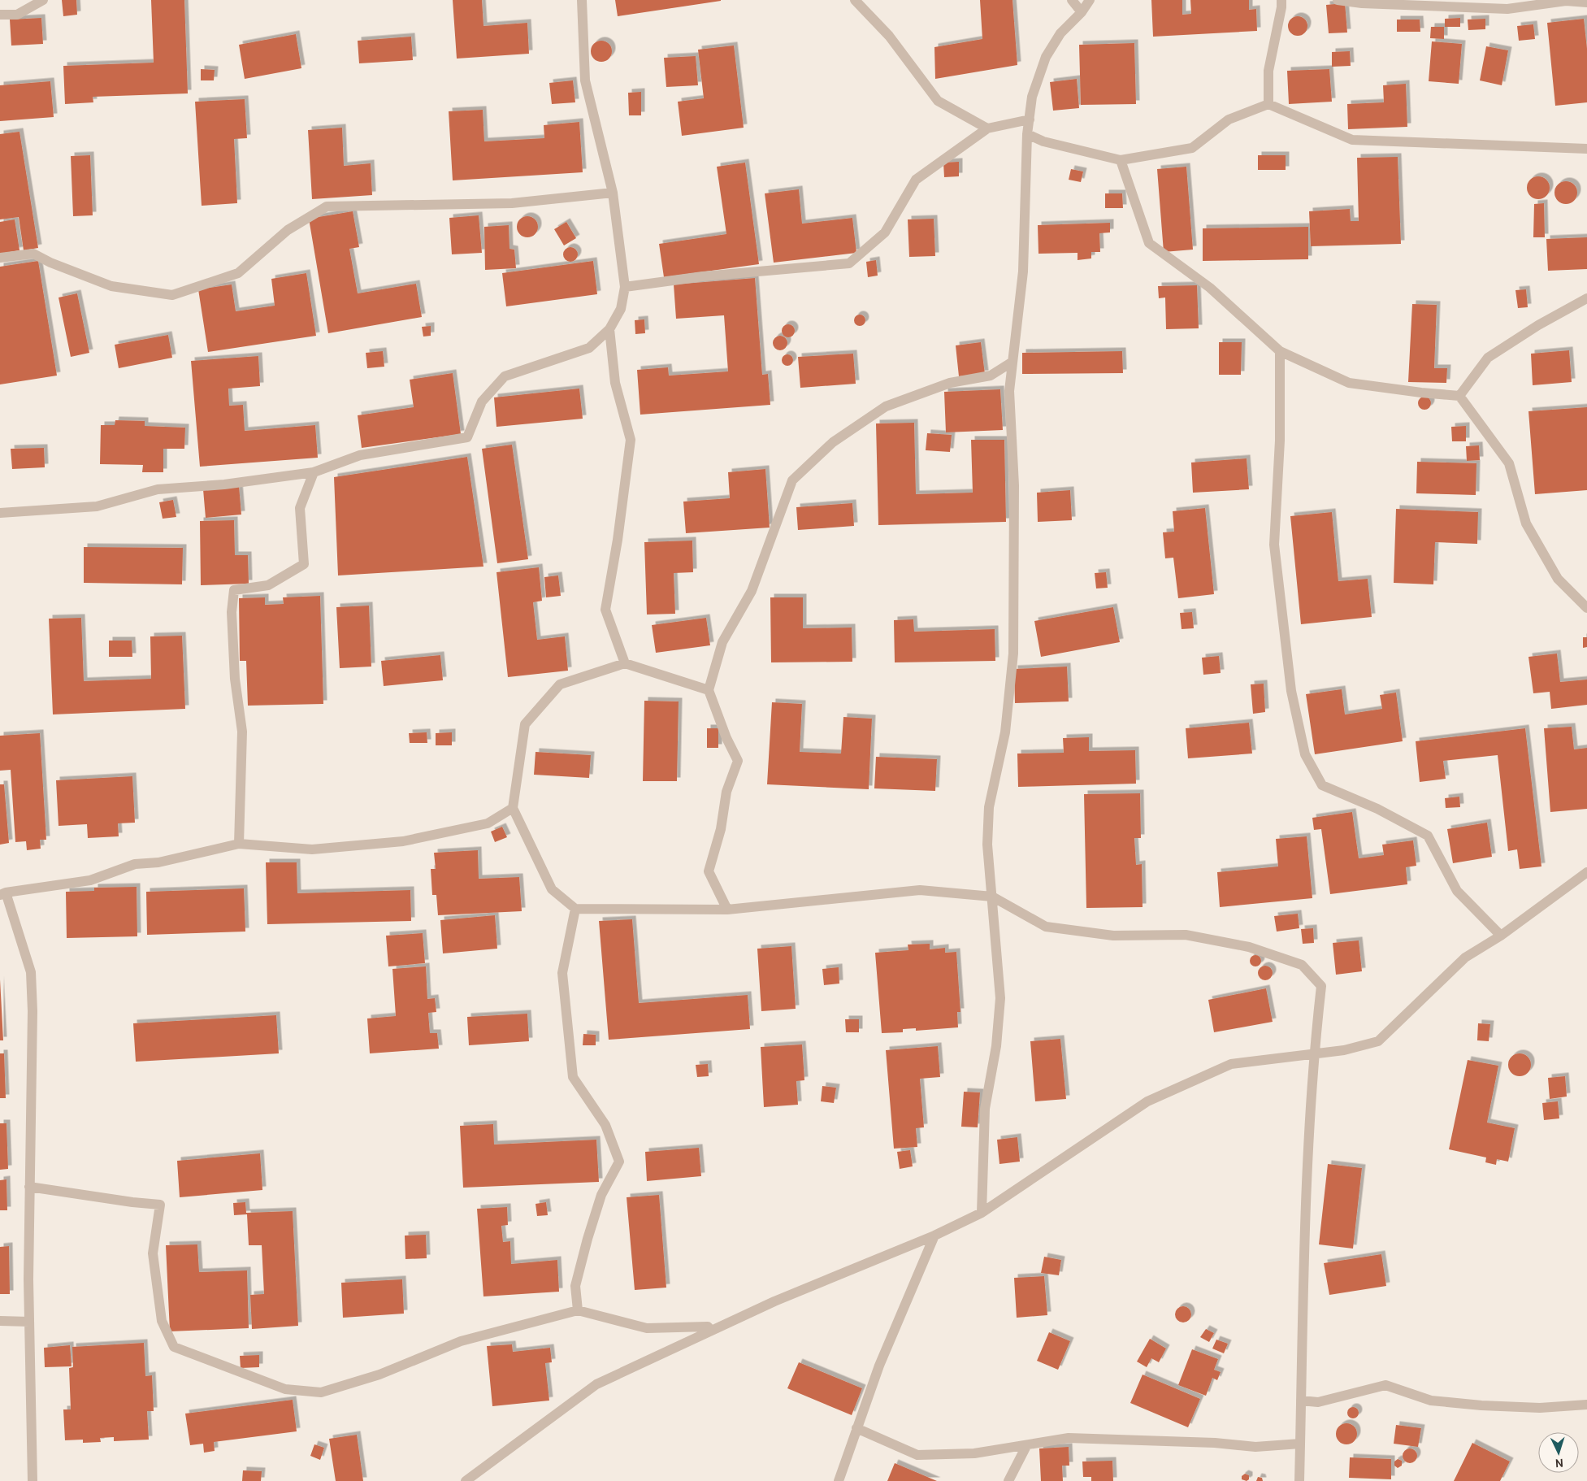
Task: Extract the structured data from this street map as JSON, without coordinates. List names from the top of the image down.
{
  "north": "bottom"
}
